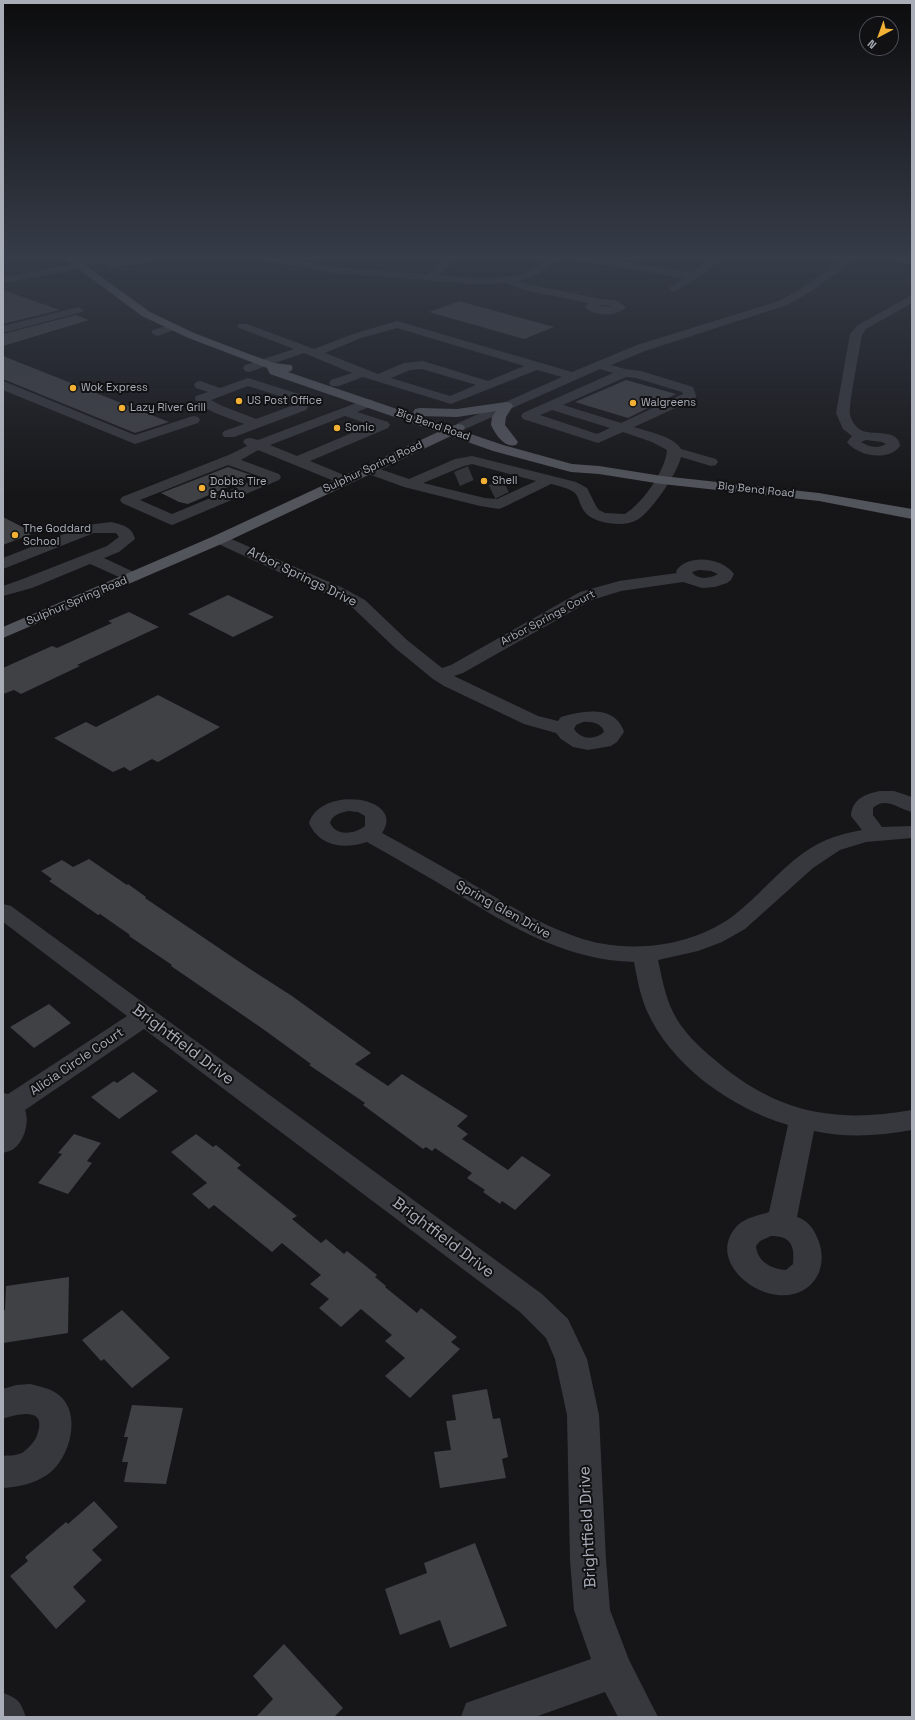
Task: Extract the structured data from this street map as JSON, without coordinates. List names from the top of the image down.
{
  "streets": {
    "main road": ["Big Bend Road", "Sulphur Spring Road"],
    "street": [
      "Arbor Springs Drive",
      "Arbor Springs Court",
      "Spring Glen Drive",
      "Brightfield Drive",
      "Alicia Circle Court"
    ]
  },
  "crossings": [
    ["Big Bend Road", "Sulphur Spring Road"],
    ["Sulphur Spring Road", "Arbor Springs Drive"],
    ["Arbor Springs Drive", "Arbor Springs Court"],
    ["Brightfield Drive", "Alicia Circle Court"]
  ],
  "places": [
    "Wok Express",
    "US Post Office",
    "Walgreens",
    "Lazy River Grill",
    "Sonic",
    "Shell",
    "Dobbs Tire & Auto",
    "The Goddard School"
  ],
  "north": "bottom left"
}
